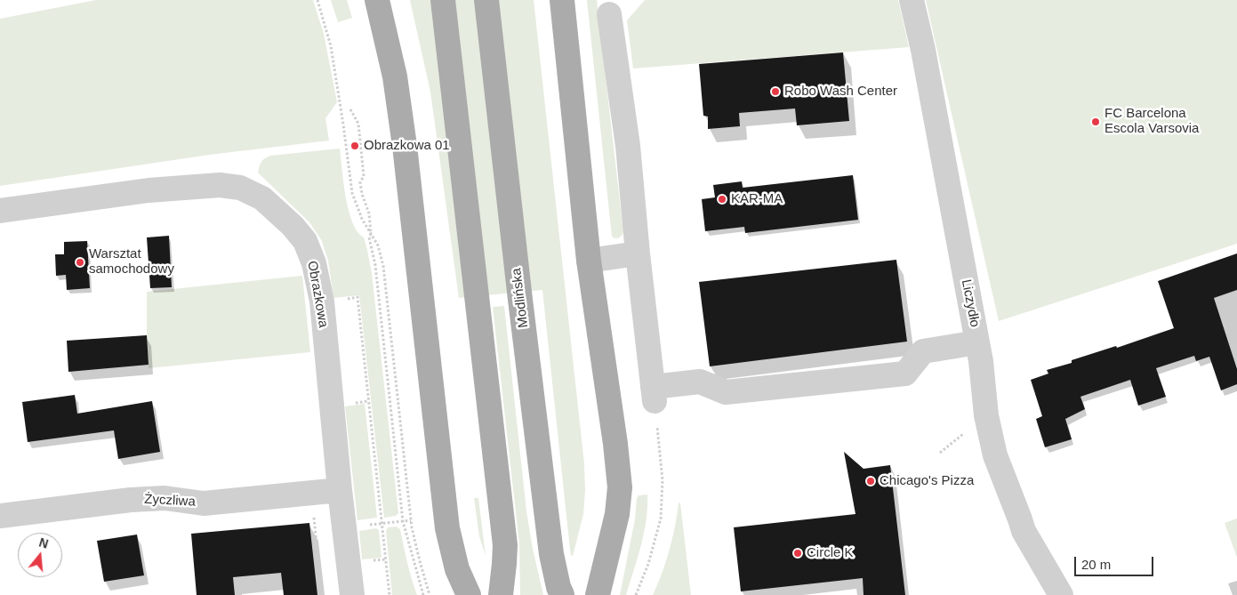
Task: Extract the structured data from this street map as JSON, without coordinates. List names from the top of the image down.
{
  "streets": {
    "main road": ["Modlińska"],
    "street": ["Obrazkowa", "Liczydło", "Życzliwa"]
  },
  "crossings": [
    ["Obrazkowa", "Życzliwa"]
  ],
  "places": [
    "Robo Wash Center",
    "FC Barcelona Escola Varsovia",
    "Obrazkowa 01",
    "KAR-MA",
    "Warsztat samochodowy",
    "Chicago's Pizza",
    "Circle K"
  ],
  "scale_bar": "20 m",
  "north": "top"
}
